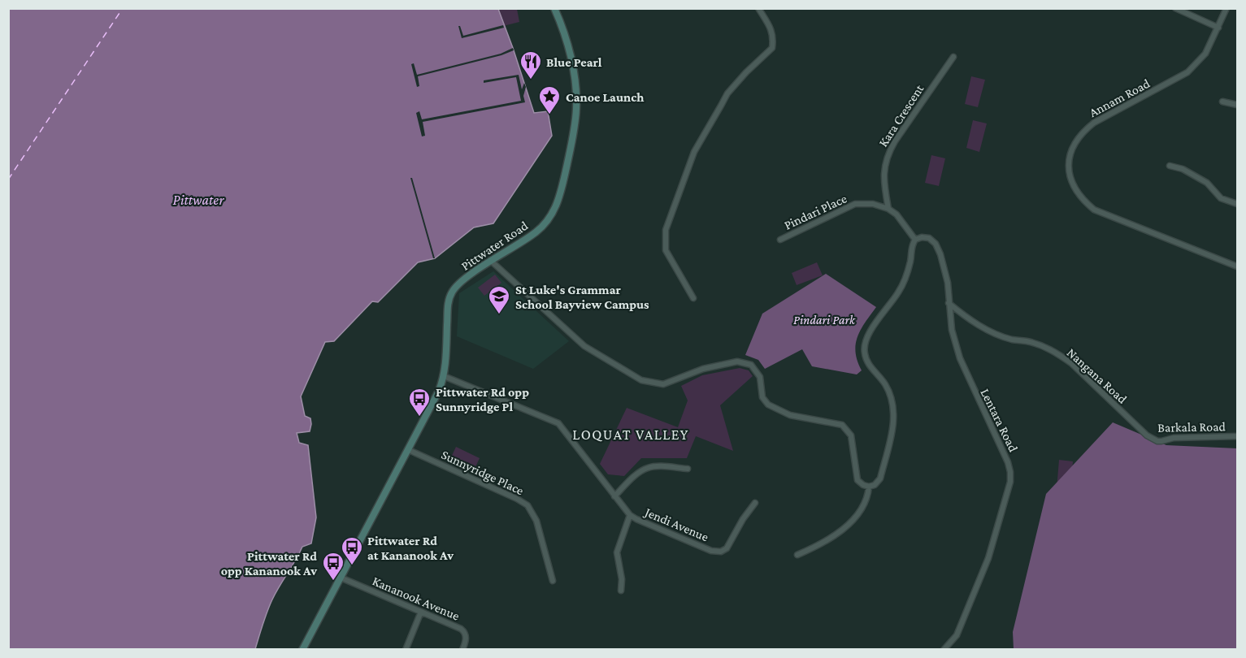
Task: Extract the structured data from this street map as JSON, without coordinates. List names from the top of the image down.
{
  "streets": {
    "main road": ["Pittwater Road"],
    "street": [
      "Annam Road",
      "Kara Crescent",
      "Pindari Place",
      "Nangana Road",
      "Lentara Road",
      "Barkala Road",
      "Sunnyridge Place",
      "Jendi Avenue",
      "Kananook Avenue"
    ]
  },
  "crossings": [
    ["Kara Crescent", "Pindari Place"],
    ["Pittwater Road", "Sunnyridge Place"],
    ["Pittwater Road", "Jendi Avenue"],
    ["Pittwater Road", "Kananook Avenue"],
    ["Nangana Road", "Lentara Road"],
    ["Nangana Road", "Barkala Road"]
  ],
  "districts": ["LOQUAT VALLEY"],
  "water": ["Pittwater"],
  "parks": ["Pindari Park"],
  "places": {
    "restaurant": ["Blue Pearl"],
    "place": ["Canoe Launch"],
    "school or university": ["St Luke's Grammar School Bayview Campus"],
    "bus stop": ["Pittwater Rd opp Sunnyridge Pl", "Pittwater Rd at Kananook Av", "Pittwater Rd opp Kananook Av"]
  }
}
